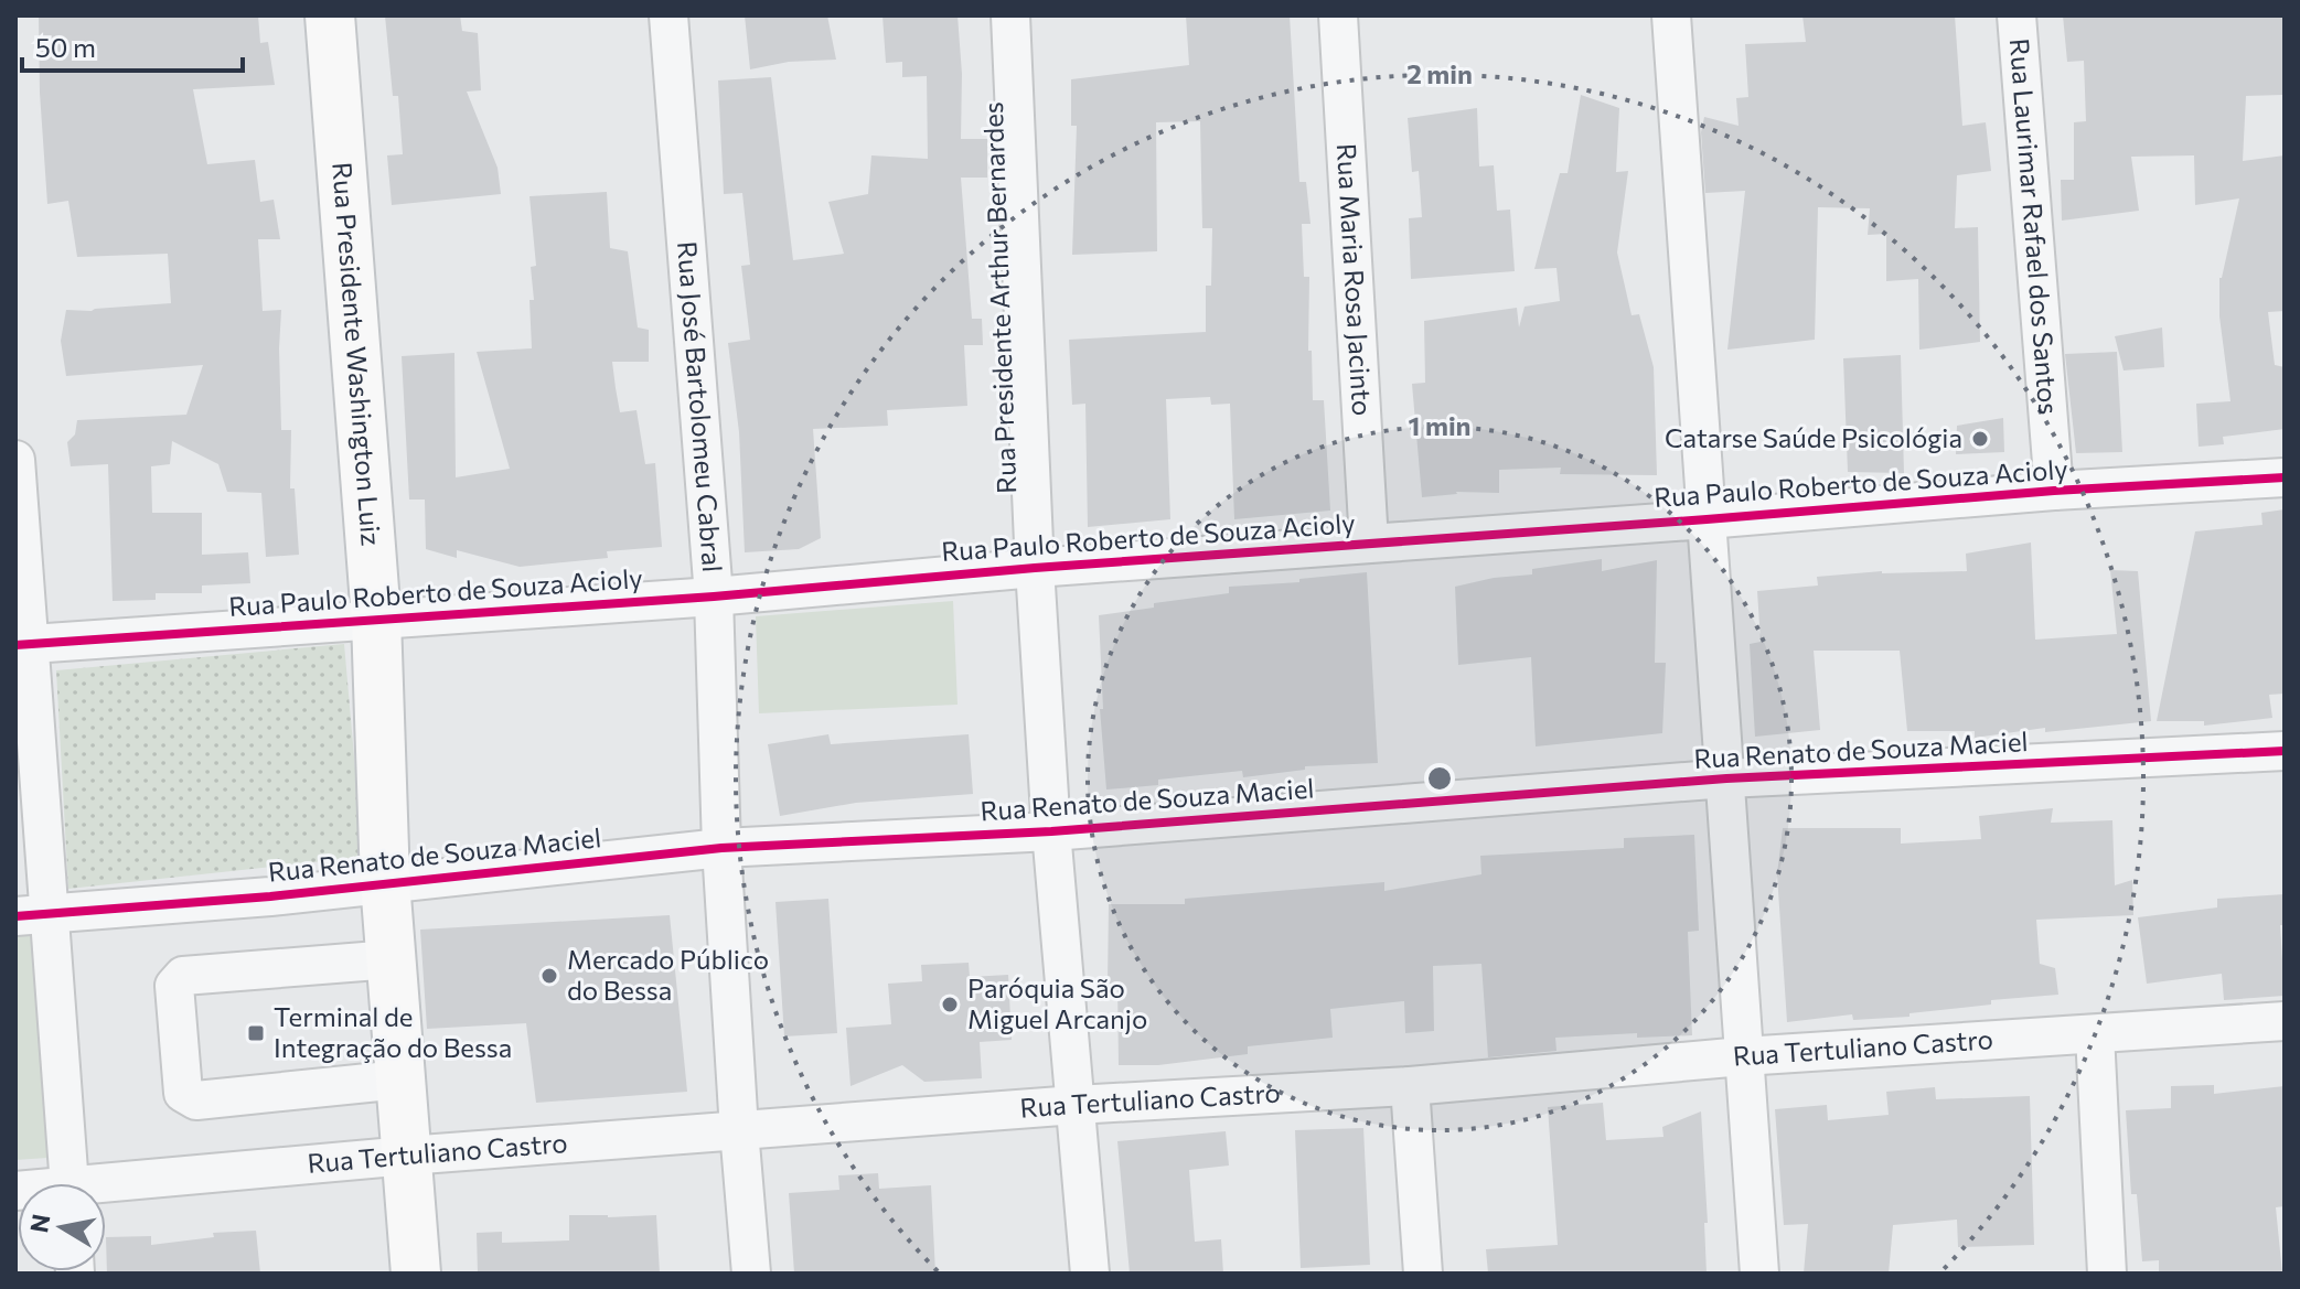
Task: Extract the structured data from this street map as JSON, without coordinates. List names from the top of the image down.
{
  "streets": {
    "main road": ["Rua Presidente Washington Luiz"],
    "street": [
      "Rua Laurimar Rafael dos Santos",
      "Rua Maria Rosa Jacinto",
      "Rua Presidente Arthur Bernardes",
      "Rua José Bartolomeu Cabral",
      "Rua Paulo Roberto de Souza Acioly",
      "Rua Renato de Souza Maciel",
      "Rua Tertuliano Castro"
    ]
  },
  "crossings": [
    ["Rua Laurimar Rafael dos Santos", "Rua Paulo Roberto de Souza Acioly"],
    ["Rua Maria Rosa Jacinto", "Rua Paulo Roberto de Souza Acioly"],
    ["Rua Presidente Arthur Bernardes", "Rua Paulo Roberto de Souza Acioly"],
    ["Rua Presidente Arthur Bernardes", "Rua Renato de Souza Maciel"],
    ["Rua Presidente Arthur Bernardes", "Rua Tertuliano Castro"],
    ["Rua Presidente Washington Luiz", "Rua Paulo Roberto de Souza Acioly"],
    ["Rua Presidente Washington Luiz", "Rua Renato de Souza Maciel"],
    ["Rua Presidente Washington Luiz", "Rua Tertuliano Castro"],
    ["Rua José Bartolomeu Cabral", "Rua Paulo Roberto de Souza Acioly"],
    ["Rua José Bartolomeu Cabral", "Rua Renato de Souza Maciel"],
    ["Rua José Bartolomeu Cabral", "Rua Tertuliano Castro"]
  ],
  "places": {
    "other": ["Catarse Saúde Psicológia", "Mercado Público do Bessa", "Paróquia São Miguel Arcanjo"],
    "transit": ["Terminal de Integração do Bessa"]
  },
  "scale_bar": "50 m",
  "north": "left",
  "rings": ["2 min", "1 min"]
}
